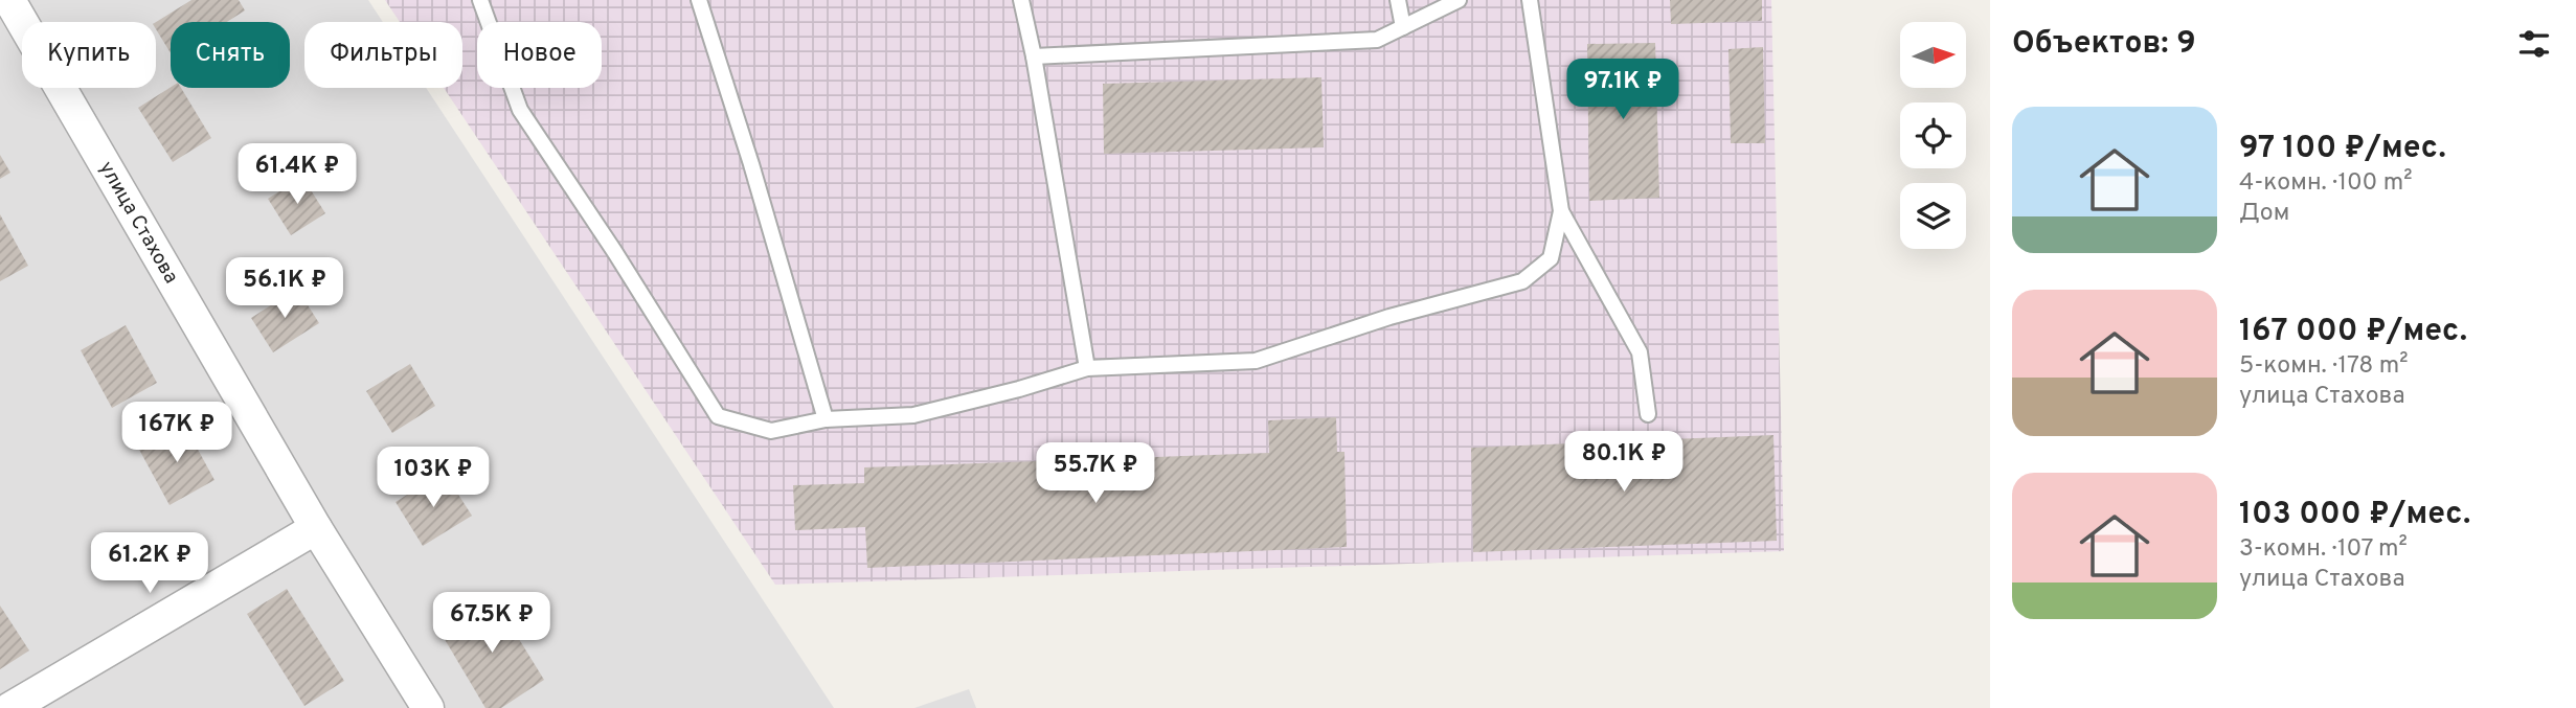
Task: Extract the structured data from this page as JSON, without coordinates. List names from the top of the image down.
{
  "streets": {
    "street": ["улица Стахова"]
  },
  "north": "right",
  "page": {
    "heading": "Объектов: 9",
    "chip": [
      "Купить",
      "Снять",
      "Фильтры",
      "Новое"
    ],
    "price": [
      "97.1K ₽",
      "61.4K ₽",
      "56.1K ₽",
      "167K ₽",
      "80.1K ₽",
      "55.7K ₽",
      "103K ₽",
      "61.2K ₽",
      "67.5K ₽"
    ],
    "list": [
      {
        "name": "97 100 ₽/мес.",
        "note": "4-комн. · 100 m² · Дом"
      },
      {
        "name": "167 000 ₽/мес.",
        "note": "5-комн. · 178 m² · улица Стахова"
      },
      {
        "name": "103 000 ₽/мес.",
        "note": "3-комн. · 107 m² · улица Стахова"
      }
    ]
  }
}
